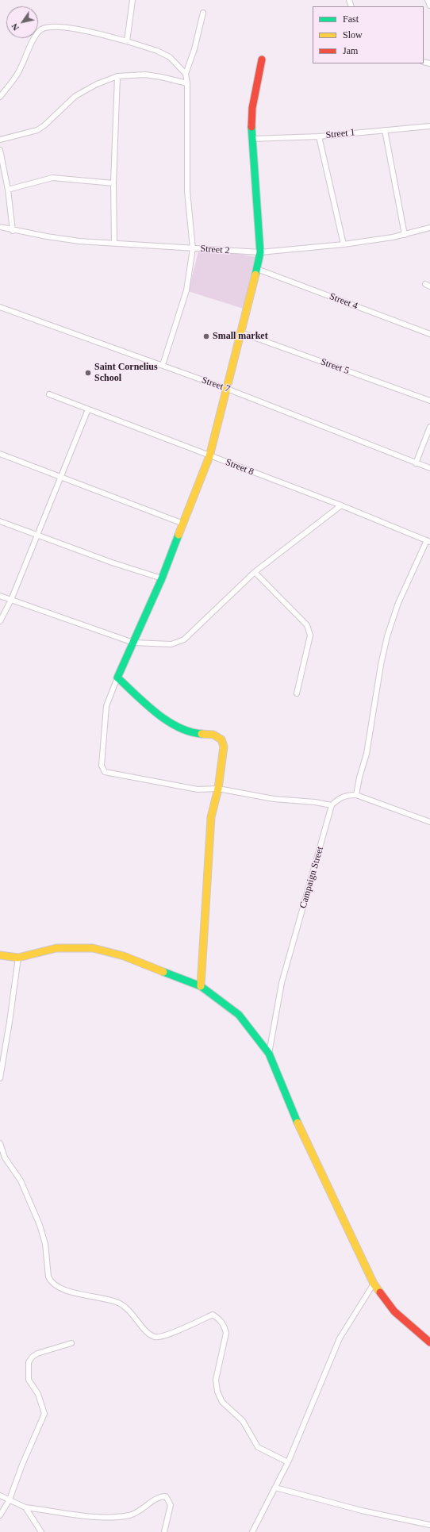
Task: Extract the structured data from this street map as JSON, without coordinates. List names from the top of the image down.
{
  "streets": {
    "street": [
      "Street 1",
      "Street 2",
      "Street 4",
      "Street 5",
      "Street 7",
      "Street 8",
      "Campaign Street"
    ]
  },
  "places": ["Small market", "Saint Cornelius School"],
  "legend": ["Fast", "Slow", "Jam"],
  "north": "bottom left"
}
